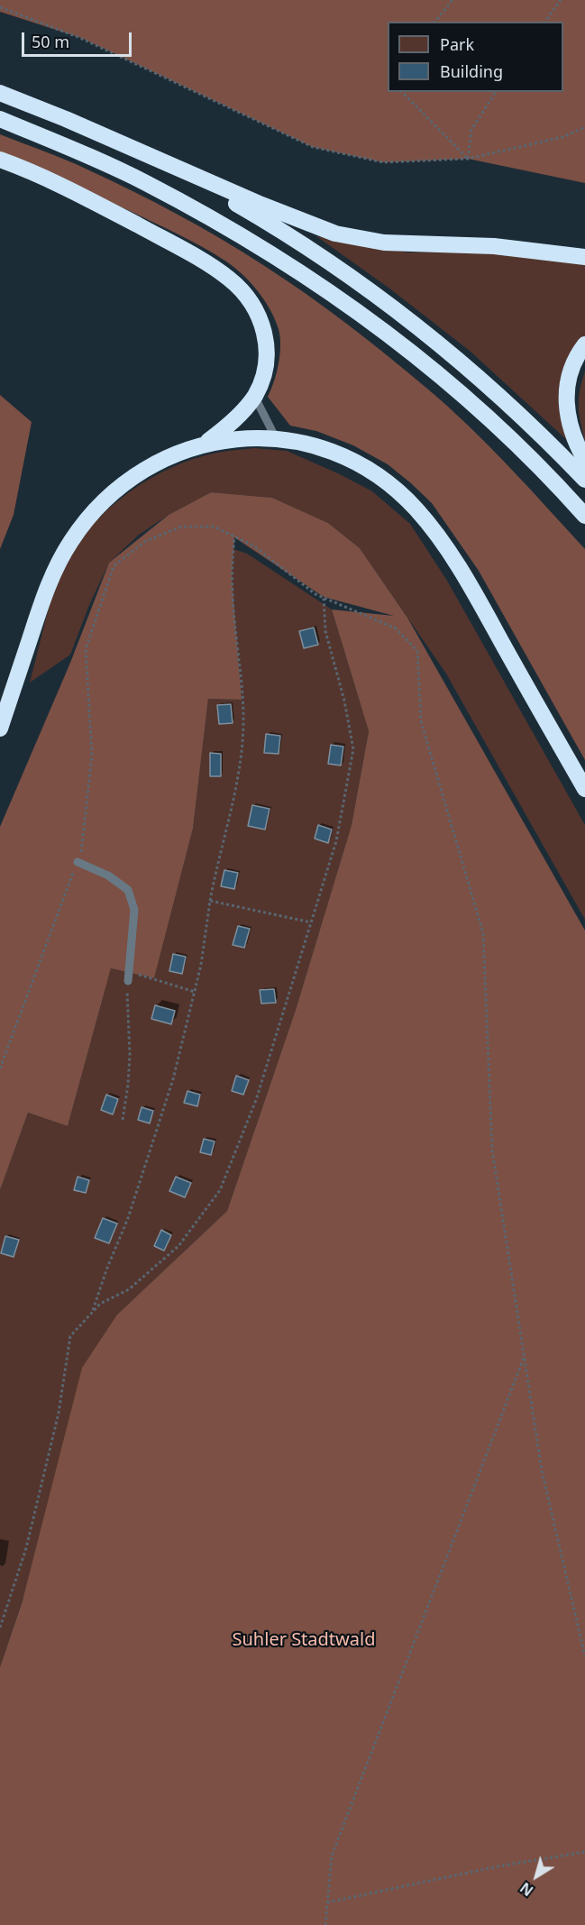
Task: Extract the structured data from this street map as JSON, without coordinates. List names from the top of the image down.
{
  "parks": ["Suhler Stadtwald"],
  "legend": ["Park", "Building"],
  "scale_bar": "50 m",
  "north": "bottom left"
}
